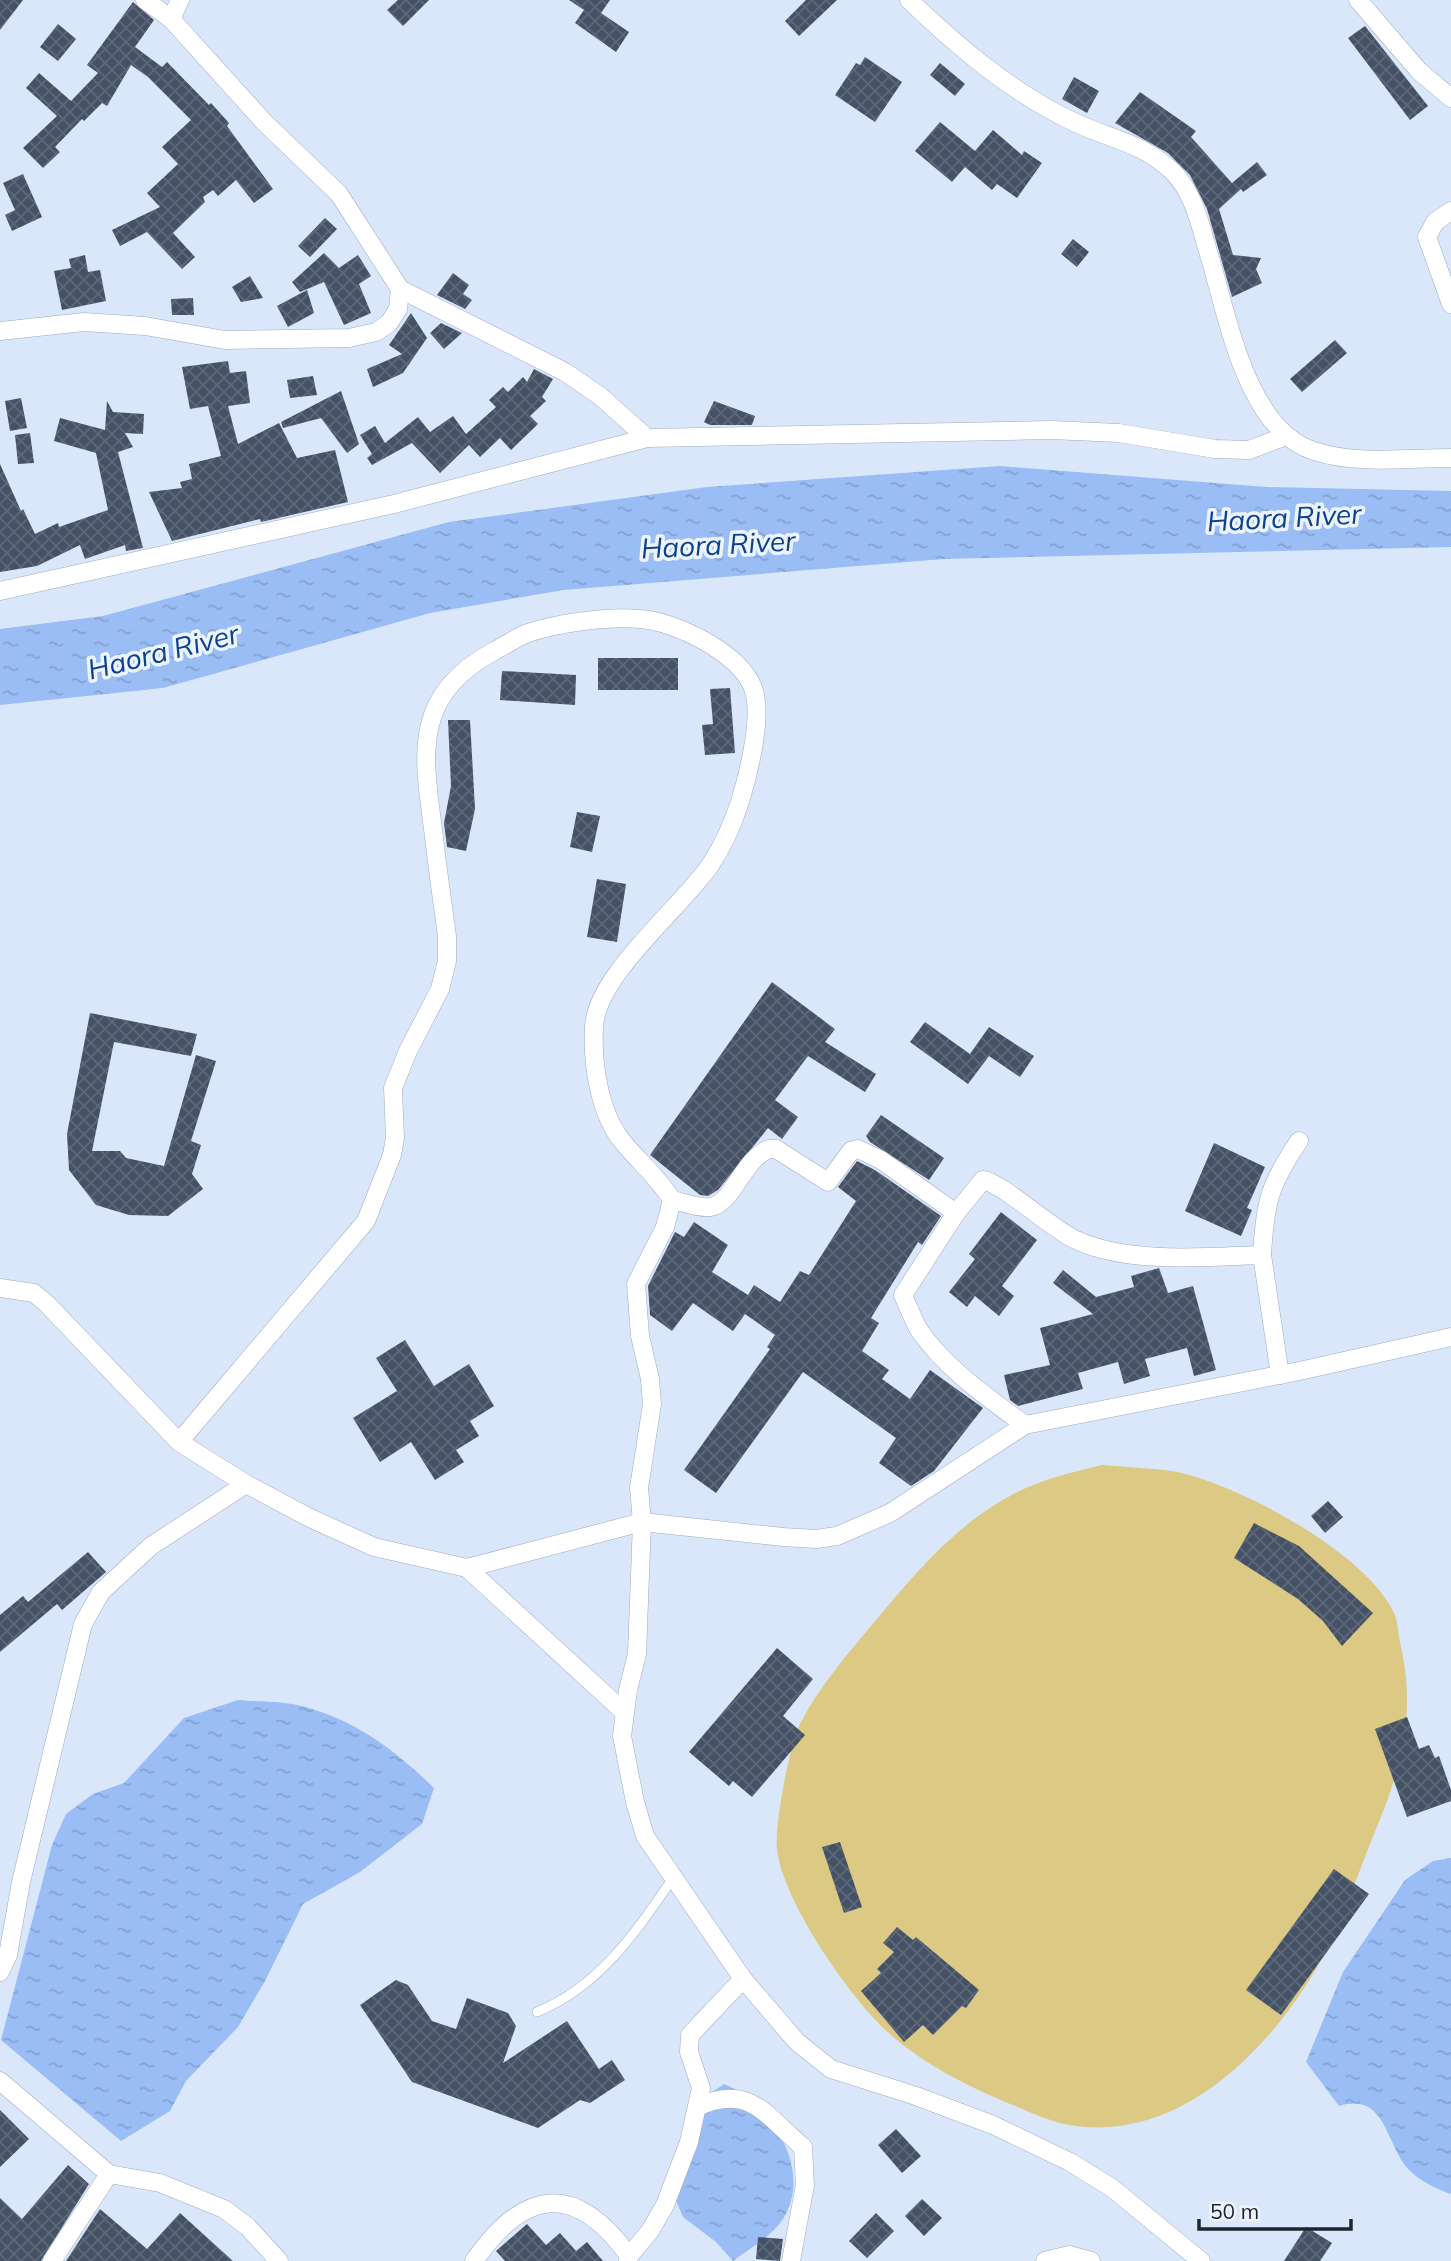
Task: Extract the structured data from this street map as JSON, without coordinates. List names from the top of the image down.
{
  "water": ["Haora River"],
  "scale_bar": "50 m"
}
